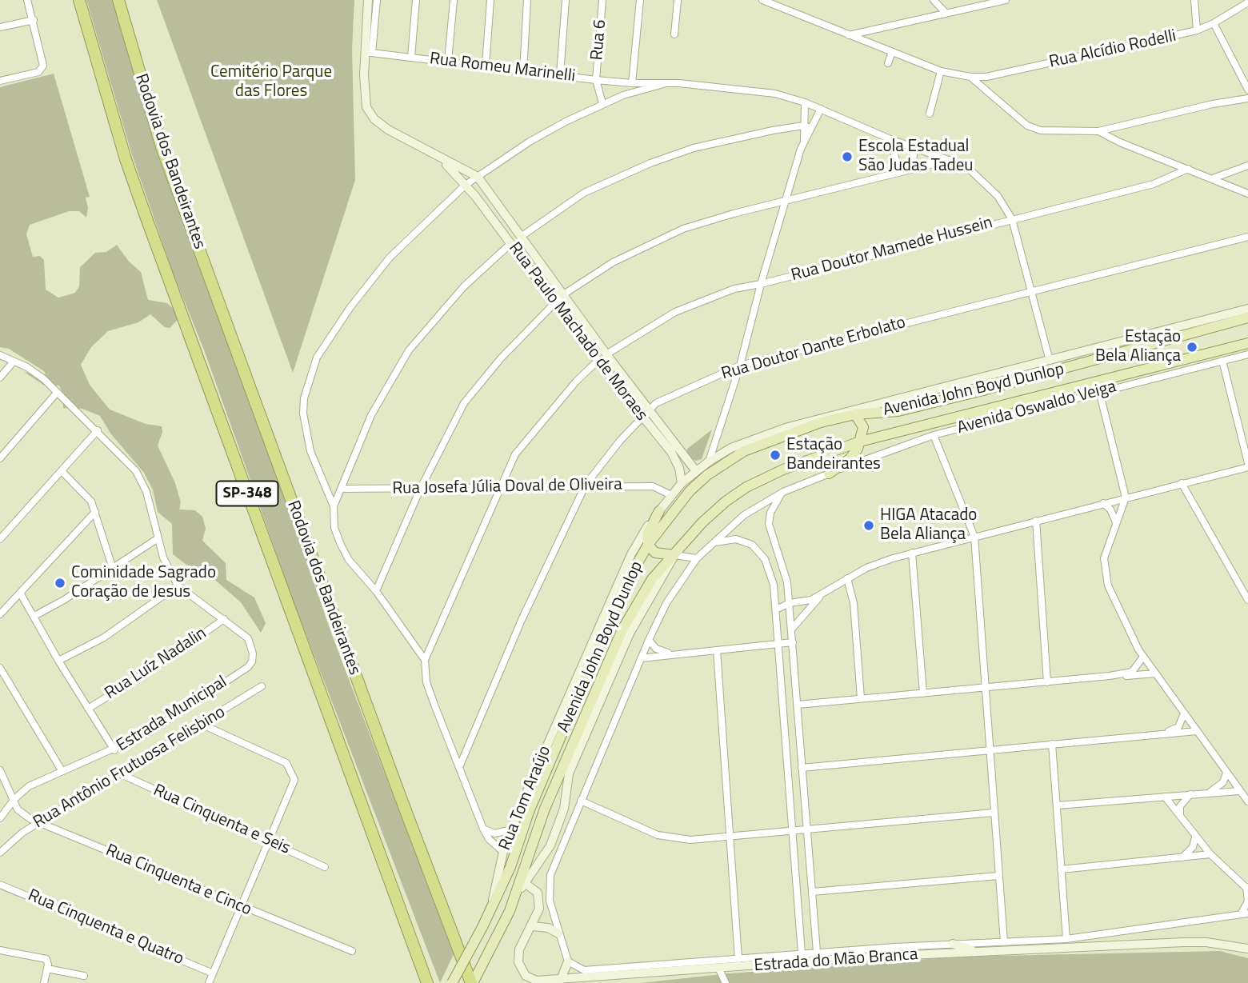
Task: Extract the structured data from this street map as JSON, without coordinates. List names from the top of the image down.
{
  "streets": {
    "highway": ["Rodovia dos Bandeirantes", "SP-348"],
    "main road": ["Avenida John Boyd Dunlop"],
    "street": [
      "Rua 6",
      "Rua Alcídio Rodelli",
      "Rua Romeu Marinelli",
      "Rua Doutor Mamede Hussein",
      "Rua Paulo Machado de Moraes",
      "Rua Doutor Dante Erbolato",
      "Avenida Oswaldo Veiga",
      "Rua Josefa Júlia Doval de Oliveira",
      "Rua Luíz Nadalin",
      "Estrada Municipal",
      "Rua Antônio Frutuosa Felisbino",
      "Rua Tom Araújo",
      "Rua Cinquenta e Seis",
      "Rua Cinquenta e Cinco",
      "Rua Cinquenta e Quatro",
      "Estrada do Mão Branca"
    ]
  },
  "crossings": [
    ["Rua 6", "Rua Romeu Marinelli"],
    ["Rua Romeu Marinelli", "Rua Doutor Mamede Hussein"],
    ["Rua Romeu Marinelli", "Rua Paulo Machado de Moraes"],
    ["Rua Romeu Marinelli", "Rua Doutor Dante Erbolato"],
    ["Rodovia dos Bandeirantes", "Avenida John Boyd Dunlop"],
    ["Rua Doutor Mamede Hussein", "Rua Paulo Machado de Moraes"],
    ["Rua Paulo Machado de Moraes", "Rua Doutor Dante Erbolato"],
    ["Rua Doutor Dante Erbolato", "Rua Josefa Júlia Doval de Oliveira"],
    ["Avenida John Boyd Dunlop", "Rua Tom Araújo"],
    ["Avenida John Boyd Dunlop", "Estrada do Mão Branca"],
    ["Rua Luíz Nadalin", "Estrada Municipal"],
    ["Estrada Municipal", "Rua Cinquenta e Cinco"],
    ["Rua Antônio Frutuosa Felisbino", "Rua Cinquenta e Seis"],
    ["Rua Antônio Frutuosa Felisbino", "Rua Cinquenta e Cinco"]
  ],
  "parks": ["Cemitério Parque das Flores"],
  "places": [
    "Escola Estadual São Judas Tadeu",
    "Estação Bela Aliança",
    "Estação Bandeirantes",
    "HIGA Atacado Bela Aliança",
    "Cominidade Sagrado Coração de Jesus"
  ]
}
